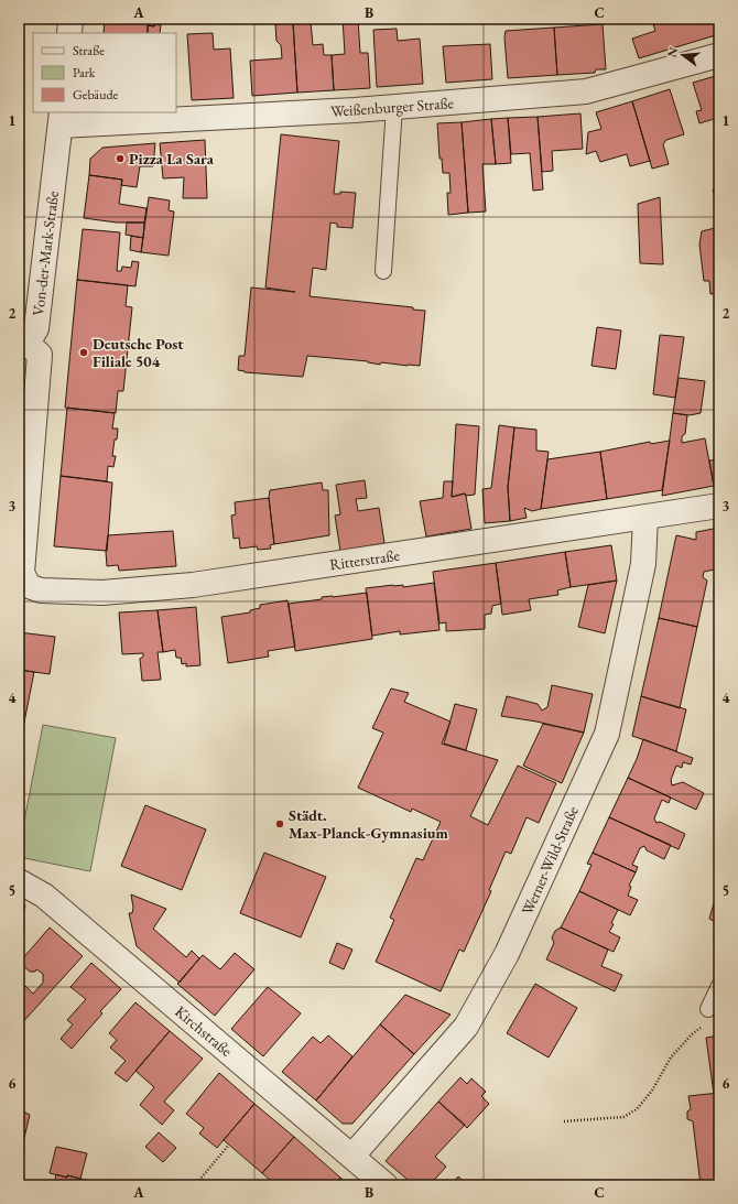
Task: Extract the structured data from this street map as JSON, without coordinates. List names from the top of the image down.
{
  "streets": {
    "street": [
      "Weißenburger Straße",
      "Von-der-Mark-Straße",
      "Ritterstraße",
      "Werner-Wild-Straße",
      "Kirchstraße"
    ]
  },
  "crossings": [
    ["Weißenburger Straße", "Von-der-Mark-Straße"],
    ["Von-der-Mark-Straße", "Ritterstraße"],
    ["Ritterstraße", "Werner-Wild-Straße"],
    ["Werner-Wild-Straße", "Kirchstraße"]
  ],
  "places": ["Pizza La Sara", "Deutsche Post Filiale 504", "Städt. Max-Planck-Gymnasium"],
  "legend": ["Straße", "Park", "Gebäude"],
  "north": "left",
  "grid": {
    "columns": ["A", "B", "C"],
    "rows": [
      "1",
      "2",
      "3",
      "4",
      "5",
      "6"
    ]
  }
}
